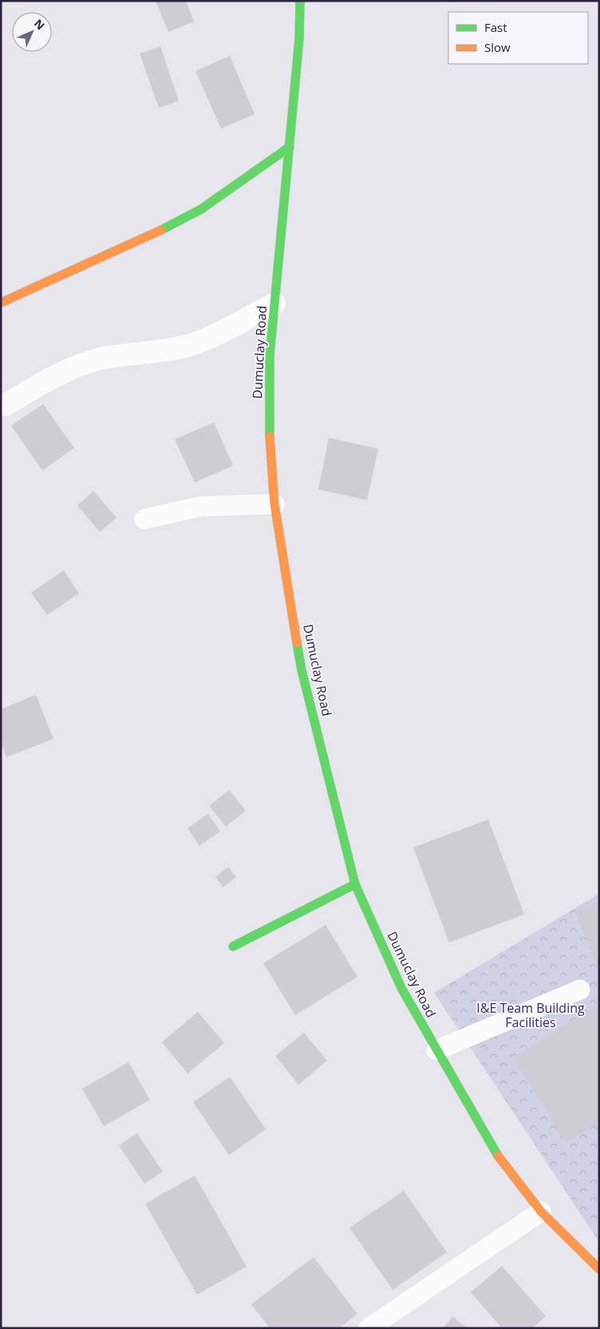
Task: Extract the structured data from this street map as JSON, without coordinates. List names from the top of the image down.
{
  "streets": {
    "street": ["Dumuclay Road"]
  },
  "parks": ["I&E Team Building Facilities"],
  "legend": ["Fast", "Slow"],
  "north": "top right"
}
